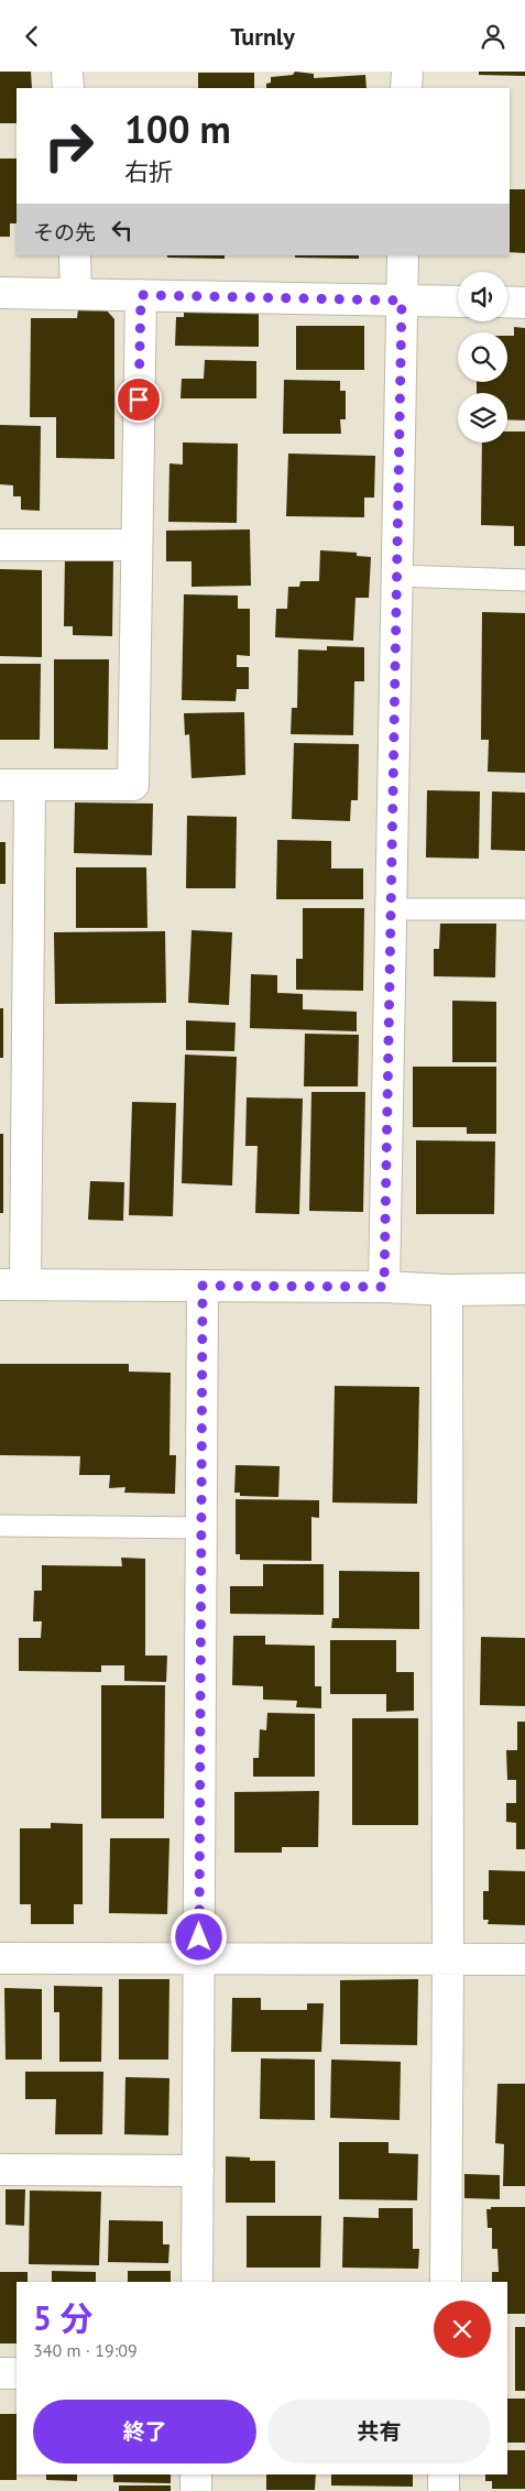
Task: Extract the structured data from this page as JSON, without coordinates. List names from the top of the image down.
{
  "page": {
    "header": "Turnly",
    "turn": ["100 m", "右折"],
    "then": "その先",
    "heading": ["5 分", "340 m · 19:09"],
    "buttons": ["終了", "共有"]
  }
}
